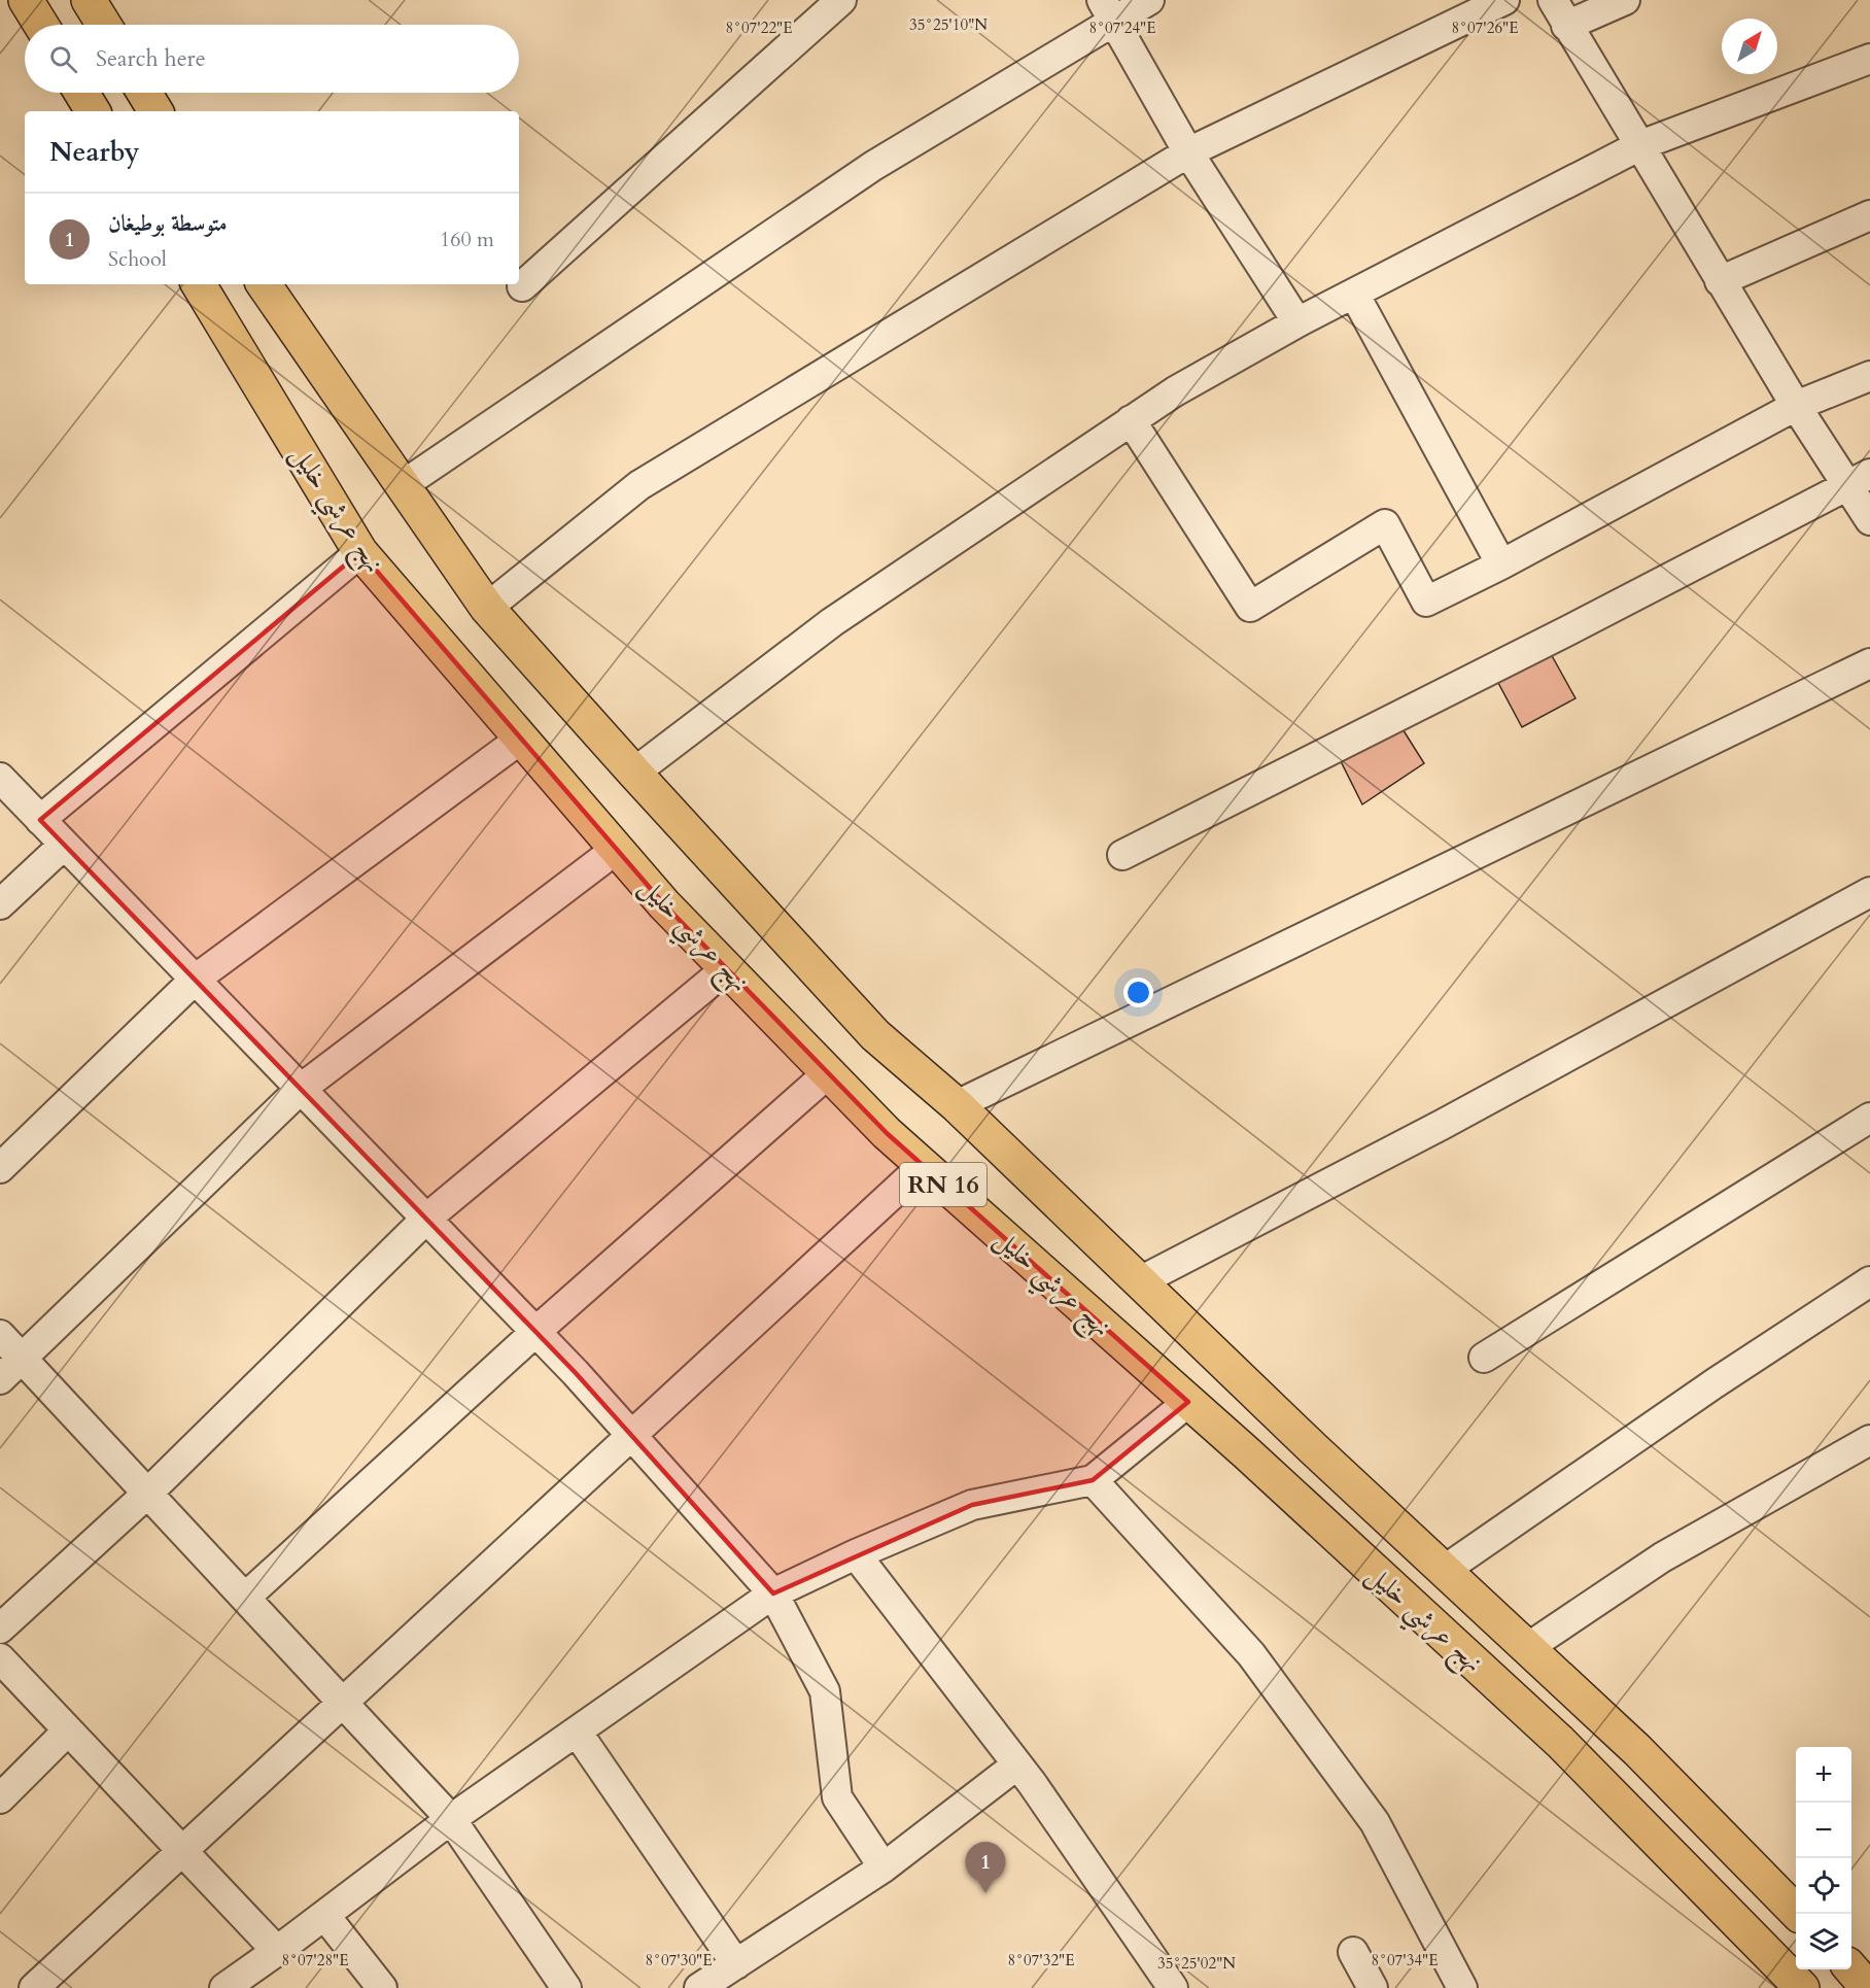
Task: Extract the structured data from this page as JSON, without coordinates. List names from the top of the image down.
{
  "streets": {
    "highway": ["نهج عرشي خليل", "RN 16"]
  },
  "north": "top right",
  "page": {
    "search": "Search here",
    "heading": "Nearby",
    "list": [
      {
        "mark": "1",
        "name": "متوسطة بوطيغان",
        "note": "School",
        "value": "160 m"
      }
    ],
    "map_buttons": ["+", "−"],
    "pins": "1"
  },
  "coordinates": [
    "35°25'10\"N",
    "8°07'24\"E",
    "8°07'26\"E",
    "8°07'22\"E",
    "8°07'28\"E",
    "8°07'30\"E",
    "8°07'32\"E",
    "8°07'34\"E",
    "35°25'02\"N"
  ]
}
